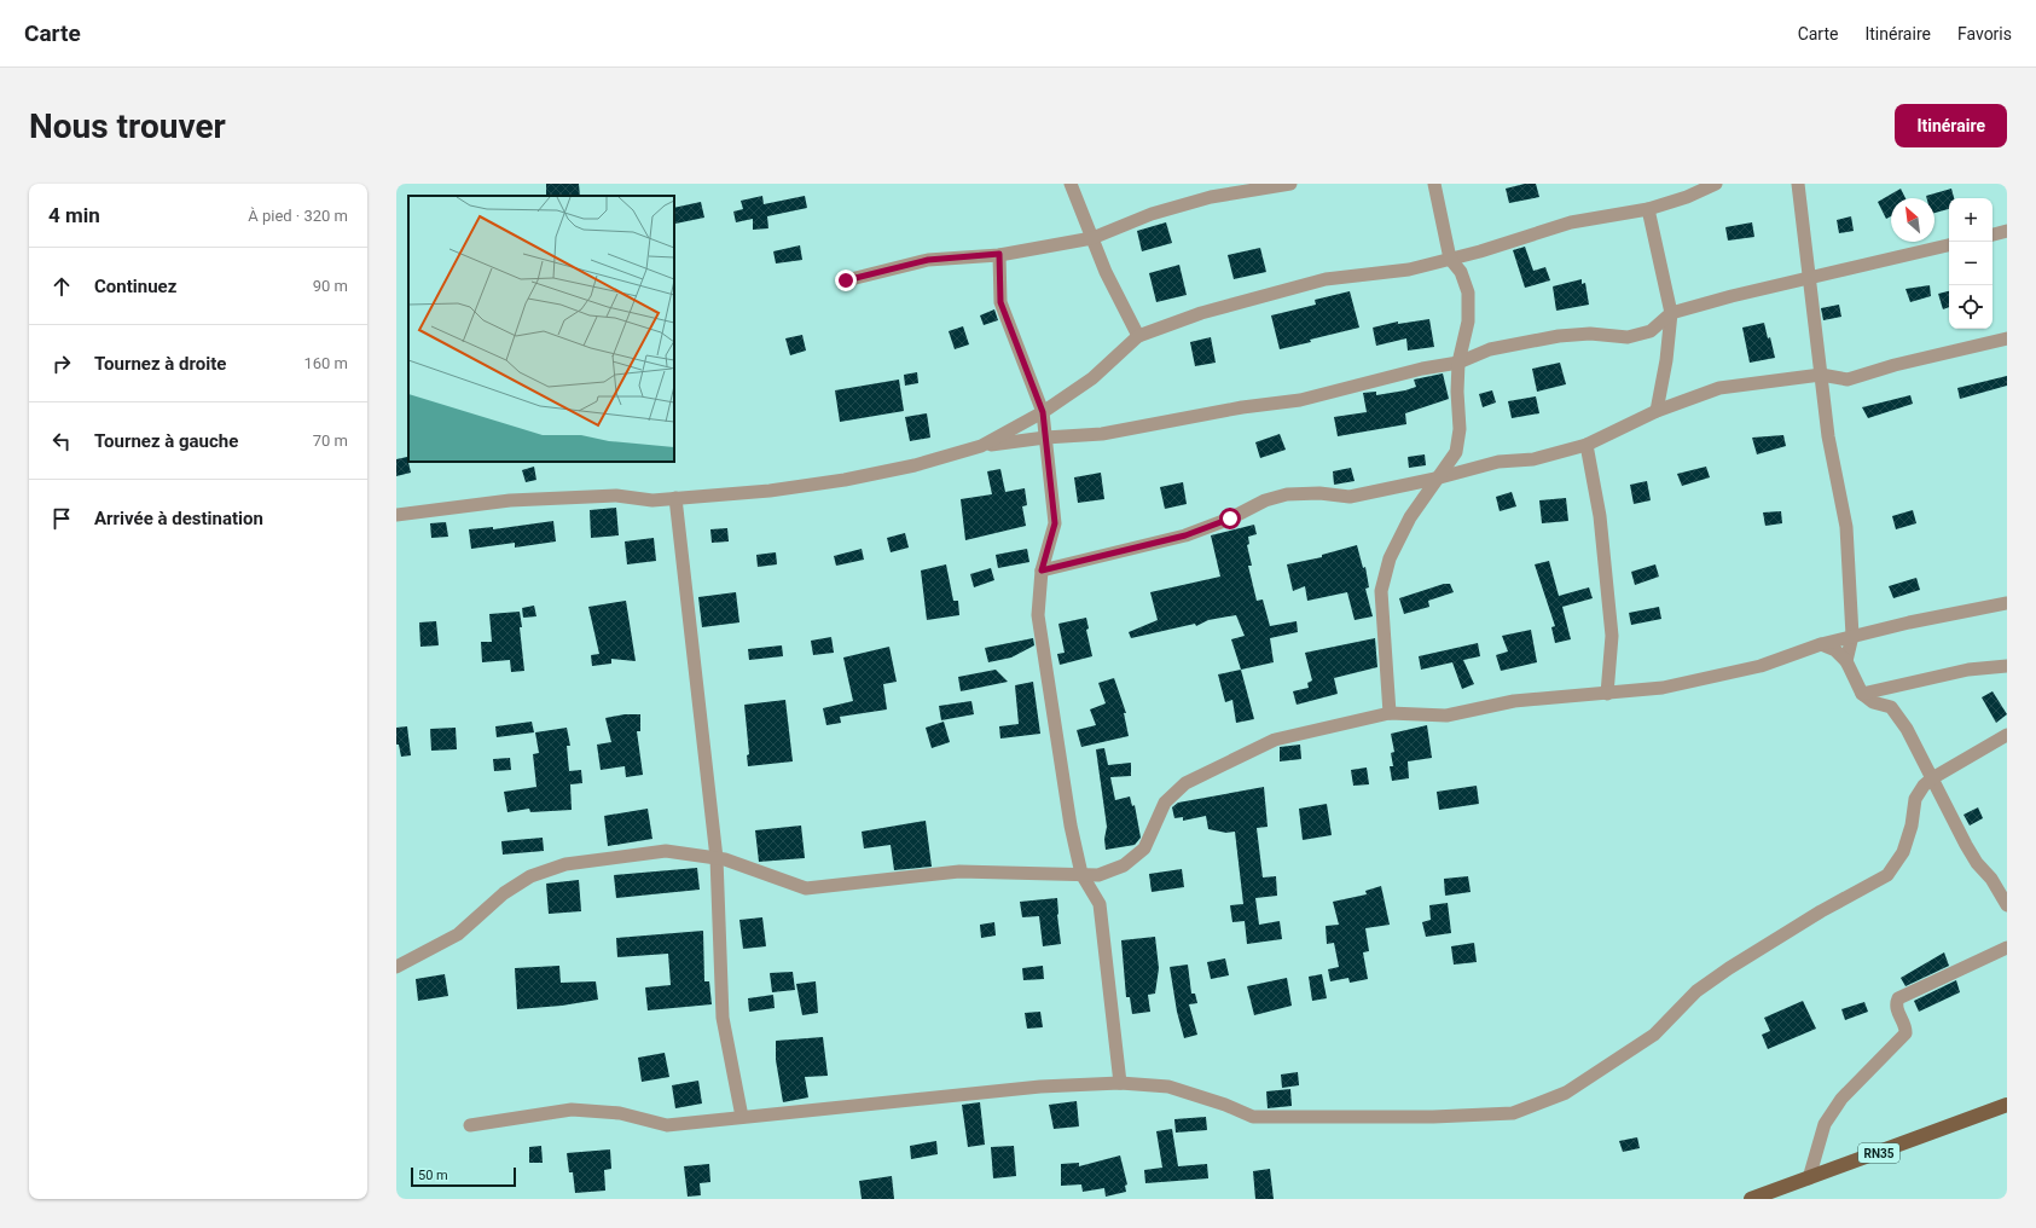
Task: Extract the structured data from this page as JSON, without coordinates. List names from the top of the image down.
{
  "streets": {
    "main road": ["RN35"]
  },
  "scale_bar": "50 m",
  "north": "top left",
  "page": {
    "header": "Carte",
    "nav": ["Carte", "Itinéraire", "Favoris"],
    "buttons": "Itinéraire",
    "title": "Nous trouver",
    "heading": ["4 min", "À pied · 320 m"],
    "map_buttons": ["+", "−"],
    "list": [
      ["Continuez", "90 m"],
      ["Tournez à droite", "160 m"],
      ["Tournez à gauche", "70 m"],
      "Arrivée à destination"
    ],
    "scale": "50 m"
  }
}
